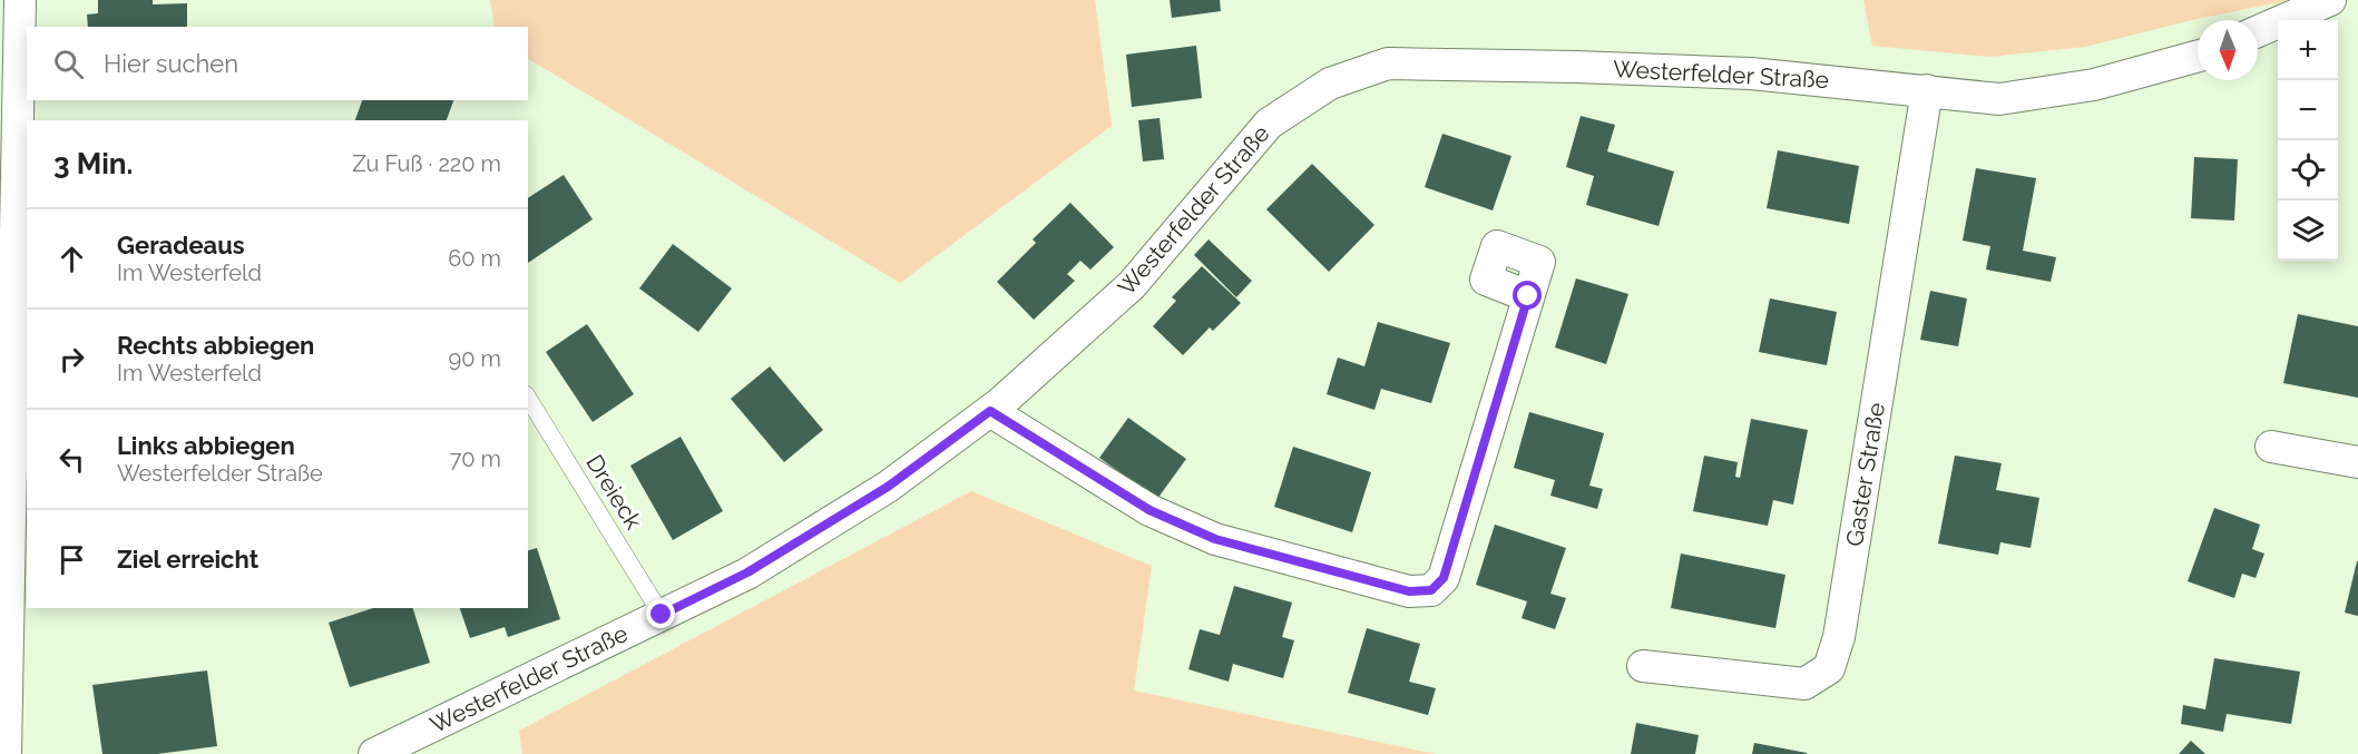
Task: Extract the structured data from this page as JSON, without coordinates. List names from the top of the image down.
{
  "streets": {
    "street": ["Westerfelder Straße", "Gaster Straße"],
    "lane": ["Dreieck"]
  },
  "crossings": [
    ["Westerfelder Straße", "Gaster Straße"],
    ["Westerfelder Straße", "Dreieck"]
  ],
  "north": "bottom",
  "page": {
    "map_buttons": ["+", "−"],
    "search": "Hier suchen",
    "heading": ["3 Min.", "Zu Fuß · 220 m"],
    "list": [
      ["Geradeaus", "Im Westerfeld", "60 m"],
      ["Rechts abbiegen", "Im Westerfeld", "90 m"],
      ["Links abbiegen", "Westerfelder Straße", "70 m"],
      "Ziel erreicht"
    ]
  }
}
